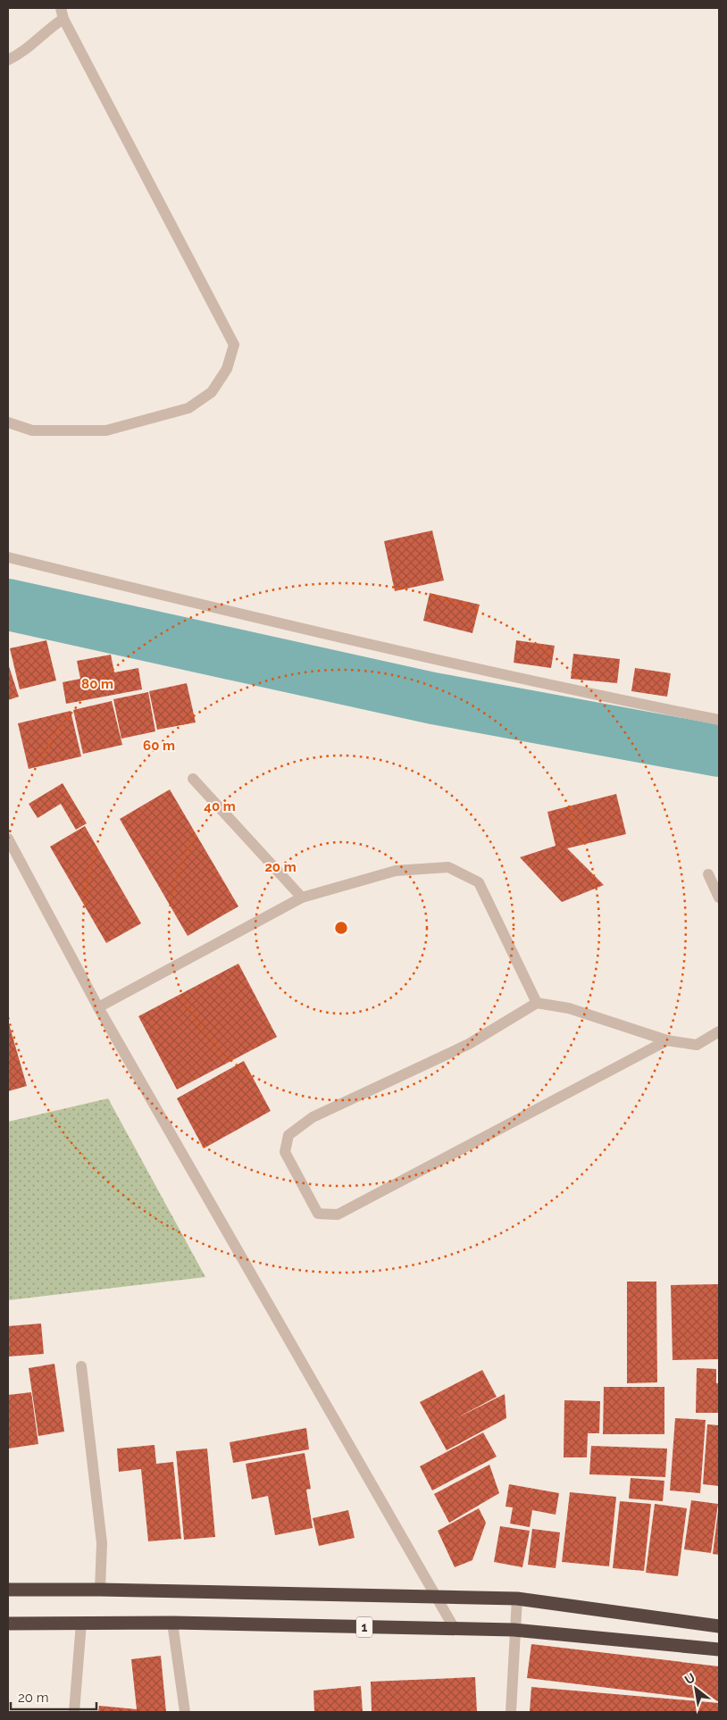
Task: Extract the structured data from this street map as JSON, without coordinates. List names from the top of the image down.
{
  "streets": {
    "highway": ["1"]
  },
  "scale_bar": "20 m",
  "north": "top left",
  "rings": [
    "80 m",
    "60 m",
    "40 m",
    "20 m"
  ]
}
